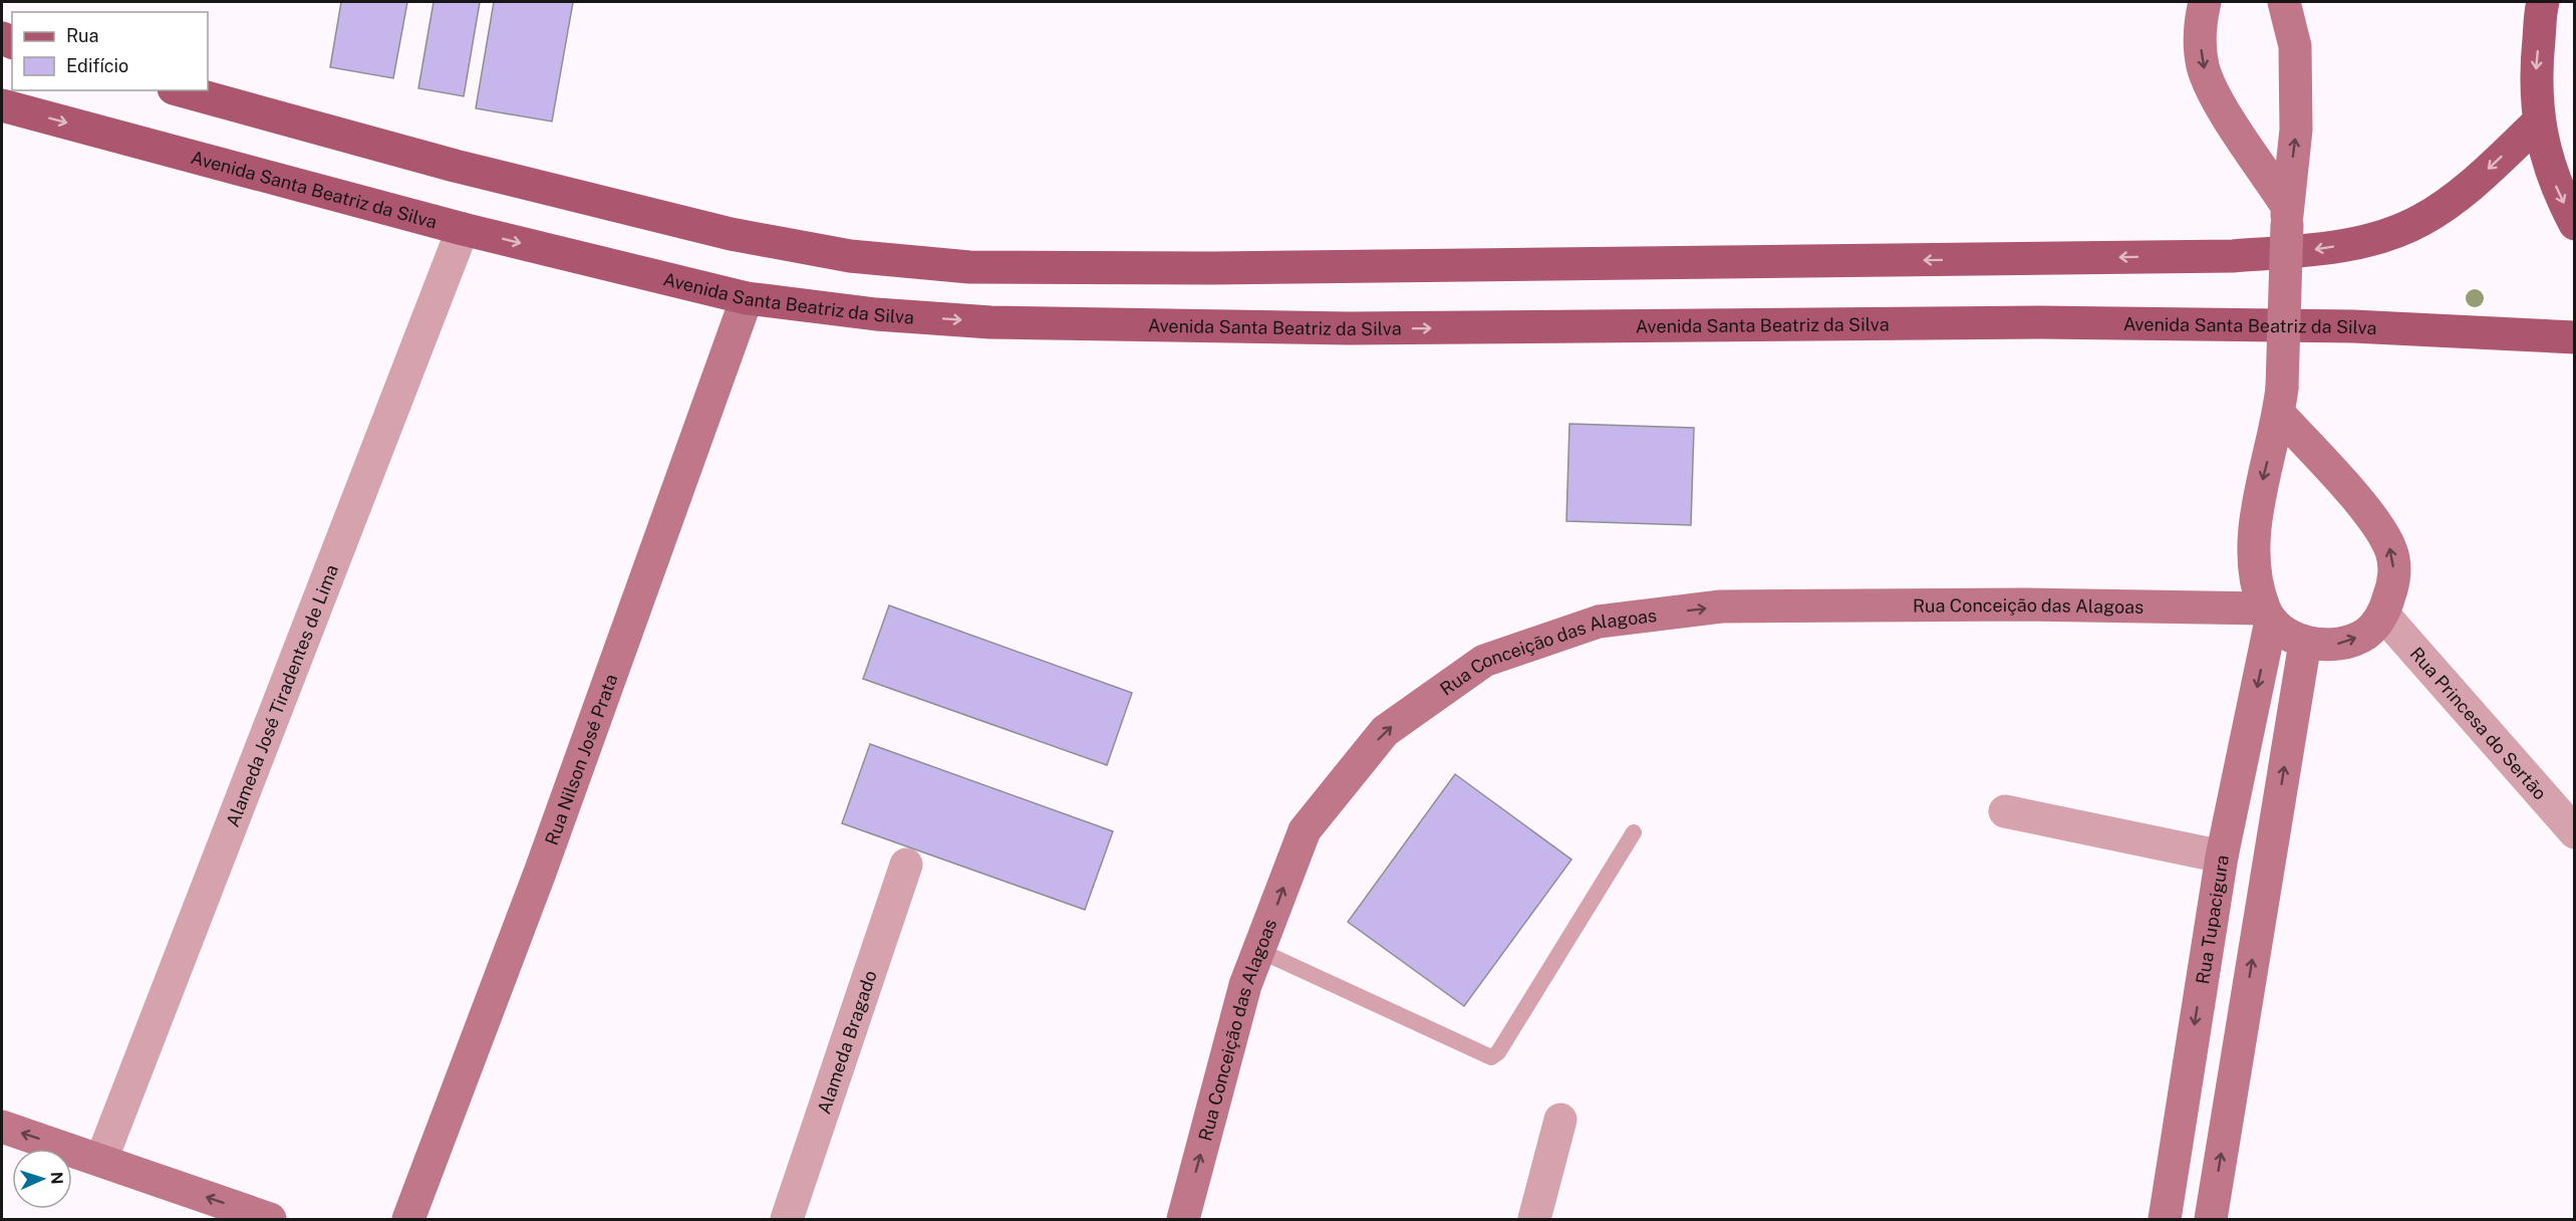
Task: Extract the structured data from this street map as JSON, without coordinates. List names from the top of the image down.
{
  "streets": {
    "main road": ["Avenida Santa Beatriz da Silva"],
    "street": [
      "Rua Conceição das Alagoas",
      "Alameda José Tiradentes de Lima",
      "Rua Princesa do Sertão",
      "Rua Nilson José Prata",
      "Rua Tupacigura",
      "Alameda Bragado"
    ]
  },
  "crossings": [
    ["Avenida Santa Beatriz da Silva", "Alameda José Tiradentes de Lima"],
    ["Avenida Santa Beatriz da Silva", "Rua Nilson José Prata"],
    ["Rua Conceição das Alagoas", "Rua Tupacigura"]
  ],
  "one_way": ["Rua Conceição das Alagoas"],
  "legend": ["Rua", "Edifício"],
  "north": "right"
}
